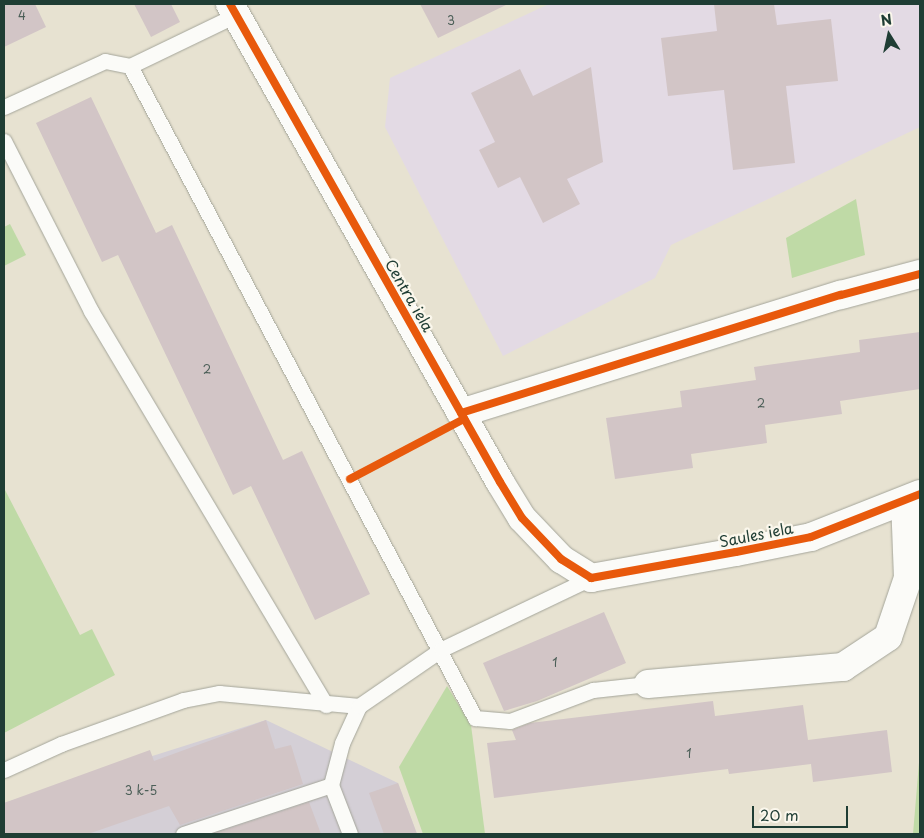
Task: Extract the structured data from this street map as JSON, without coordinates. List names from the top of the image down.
{
  "streets": {
    "street": ["Centra iela", "Saules iela"]
  },
  "crossings": [
    ["Centra iela", "Saules iela"]
  ],
  "house_numbers": [
    "4",
    "3",
    "2",
    "2",
    "1",
    "1",
    "3 k-5"
  ],
  "scale_bar": "20 m",
  "north": "top"
}
